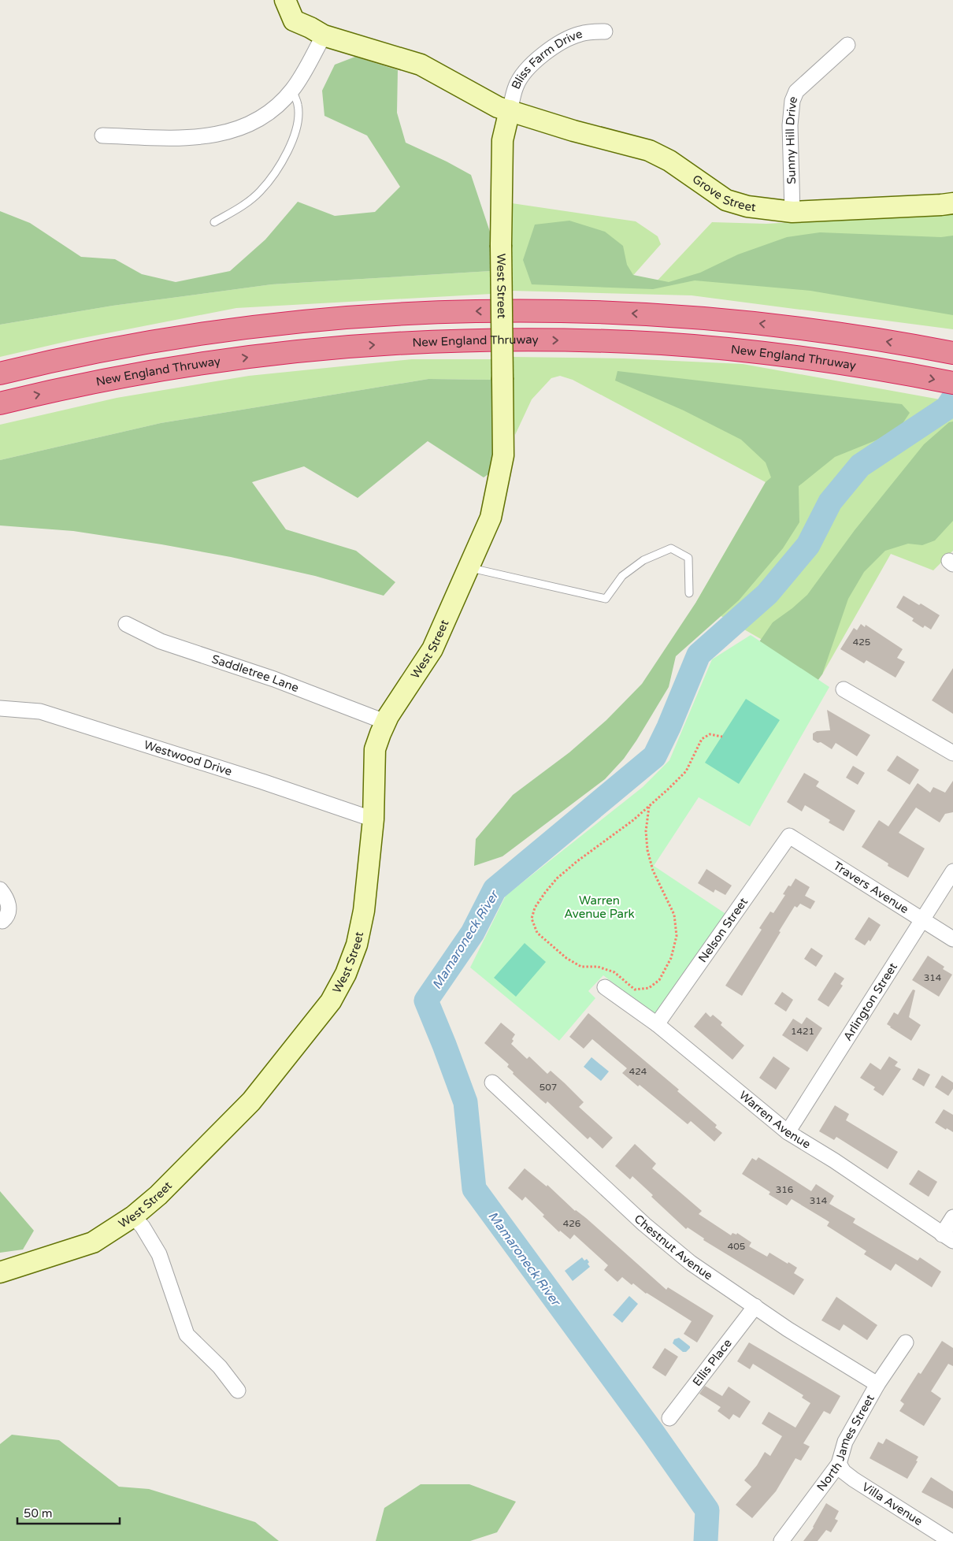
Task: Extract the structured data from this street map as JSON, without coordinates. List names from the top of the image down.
{
  "streets": {
    "highway": ["New England Thruway"],
    "street": [
      "Bliss Farm Drive",
      "Sunny Hill Drive",
      "Grove Street",
      "West Street",
      "Saddletree Lane",
      "Westwood Drive",
      "Travers Avenue",
      "Nelson Street",
      "Arlington Street",
      "Warren Avenue",
      "Chestnut Avenue",
      "Ellis Place",
      "North James Street",
      "Villa Avenue"
    ]
  },
  "crossings": [
    ["Bliss Farm Drive", "Grove Street"],
    ["Bliss Farm Drive", "West Street"],
    ["Sunny Hill Drive", "Grove Street"],
    ["Grove Street", "West Street"],
    ["West Street", "Saddletree Lane"],
    ["West Street", "Westwood Drive"],
    ["Travers Avenue", "Nelson Street"],
    ["Travers Avenue", "Arlington Street"],
    ["Nelson Street", "Warren Avenue"],
    ["Arlington Street", "Warren Avenue"],
    ["Chestnut Avenue", "Ellis Place"],
    ["Chestnut Avenue", "North James Street"],
    ["North James Street", "Villa Avenue"]
  ],
  "water": ["Mamaroneck River"],
  "parks": ["Warren Avenue Park"],
  "house_numbers": [
    "425",
    "314",
    "1421",
    "424",
    "507",
    "316",
    "314",
    "426",
    "405"
  ],
  "scale_bar": "50 m"
}
